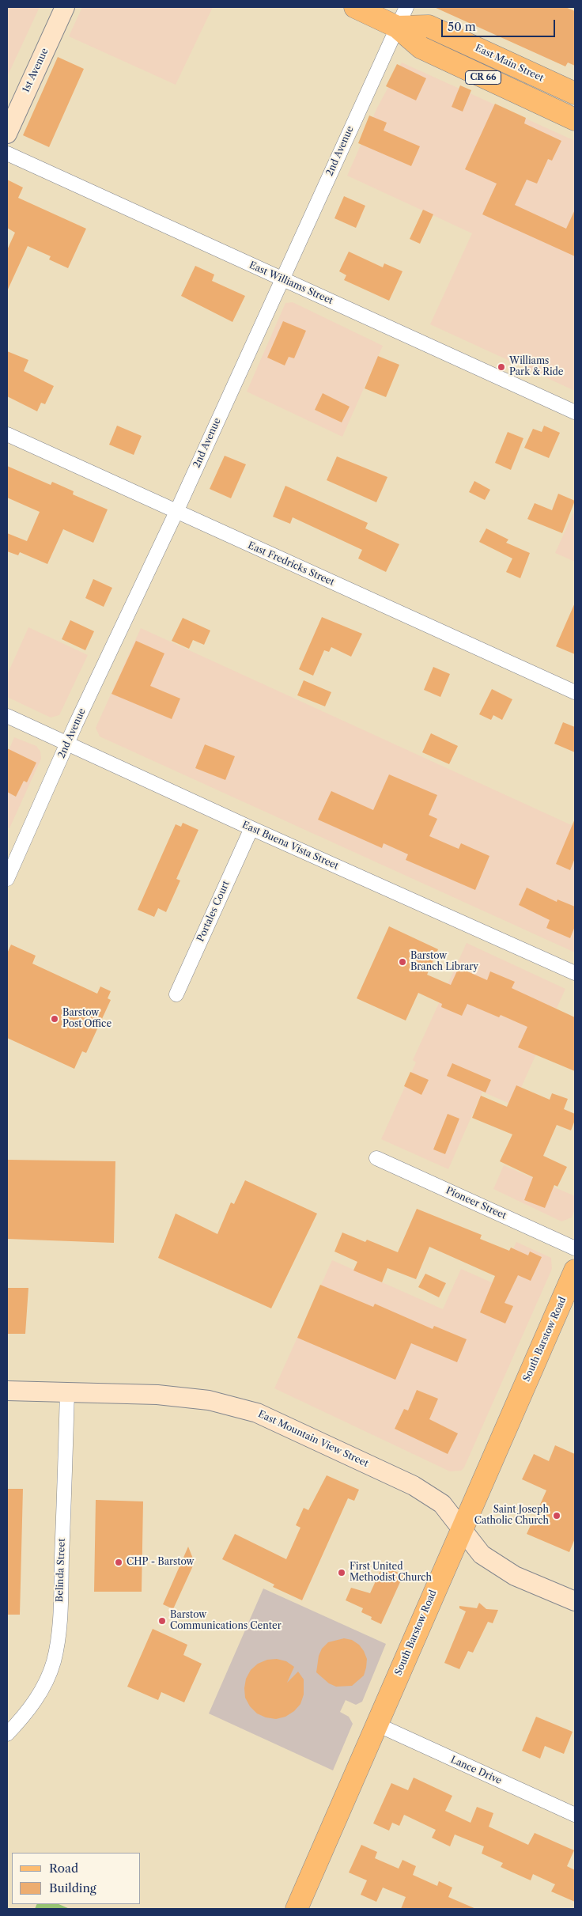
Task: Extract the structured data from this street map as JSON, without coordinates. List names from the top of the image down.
{
  "streets": {
    "main road": ["East Main Street", "CR 66", "South Barstow Road"],
    "street": [
      "1st Avenue",
      "2nd Avenue",
      "East Williams Street",
      "East Fredricks Street",
      "East Buena Vista Street",
      "Portales Court",
      "Pioneer Street",
      "East Mountain View Street",
      "Belinda Street",
      "Lance Drive"
    ]
  },
  "crossings": [
    ["East Main Street", "2nd Avenue"],
    ["2nd Avenue", "East Williams Street"],
    ["2nd Avenue", "East Fredricks Street"],
    ["2nd Avenue", "East Buena Vista Street"],
    ["East Buena Vista Street", "Portales Court"],
    ["South Barstow Road", "East Mountain View Street"],
    ["South Barstow Road", "Lance Drive"],
    ["East Mountain View Street", "Belinda Street"]
  ],
  "places": [
    "Williams Park & Ride",
    "Barstow Branch Library",
    "Barstow Post Office",
    "Saint Joseph Catholic Church",
    "CHP - Barstow",
    "First United Methodist Church",
    "Barstow Communications Center"
  ],
  "legend": ["Road", "Building"],
  "scale_bar": "50 m"
}
